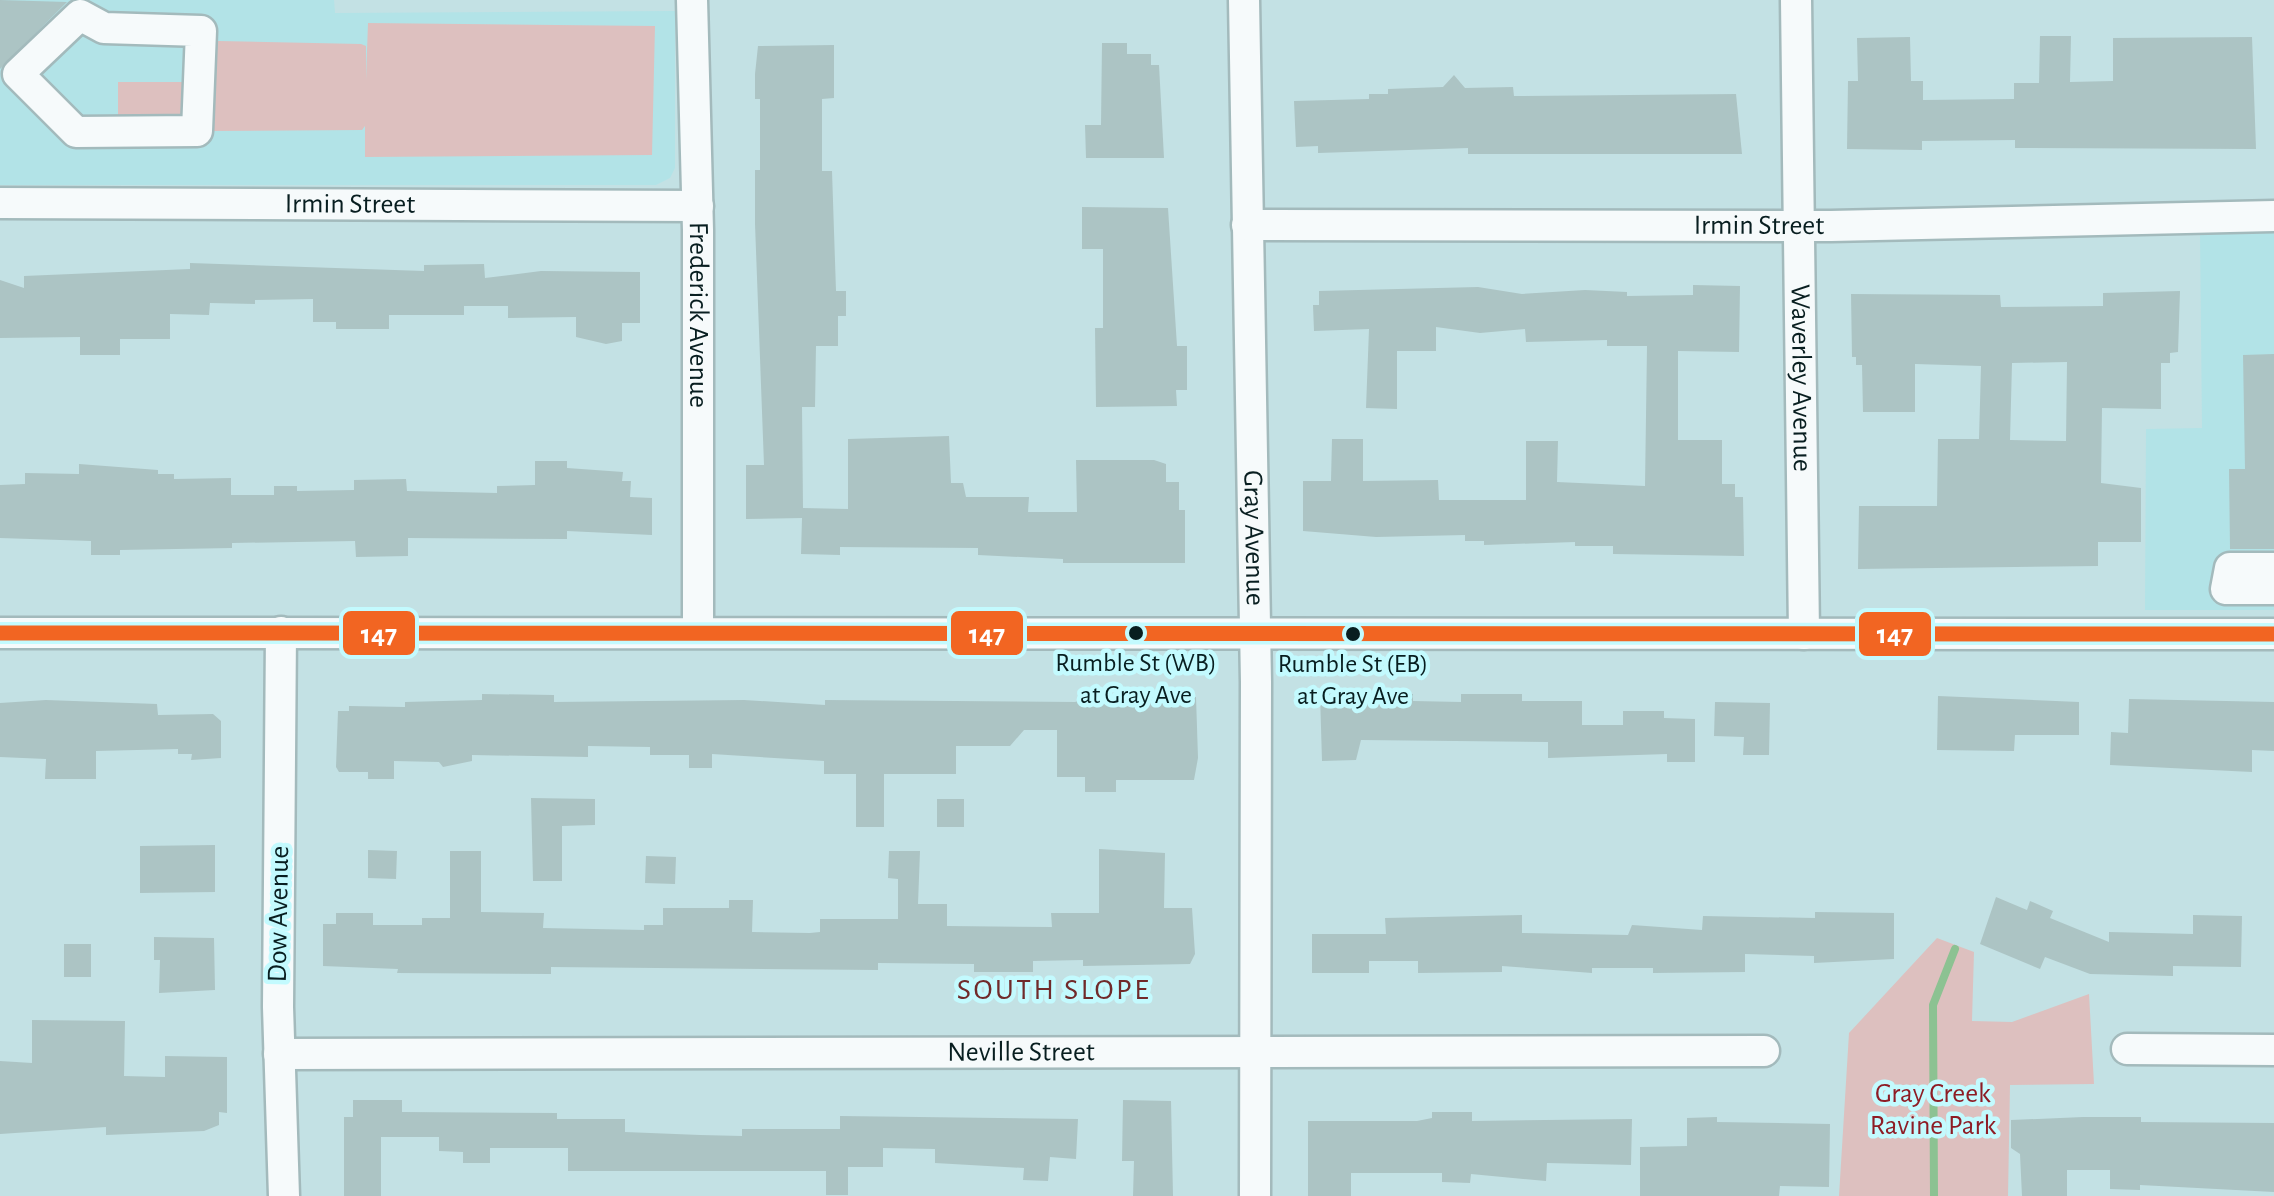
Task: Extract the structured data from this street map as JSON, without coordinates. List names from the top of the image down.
{
  "streets": {
    "street": [
      "Irmin Street",
      "Frederick Avenue",
      "Waverley Avenue",
      "Gray Avenue",
      "Dow Avenue",
      "Neville Street"
    ]
  },
  "crossings": [
    ["Irmin Street", "Frederick Avenue"],
    ["Irmin Street", "Waverley Avenue"],
    ["Irmin Street", "Gray Avenue"],
    ["Gray Avenue", "Neville Street"],
    ["Dow Avenue", "Neville Street"]
  ],
  "districts": ["SOUTH SLOPE"],
  "parks": ["Gray Creek Ravine Park"],
  "places": ["Rumble St (WB) at Gray Ave", "Rumble St (EB) at Gray Ave"],
  "lines": ["transit line 147"]
}
